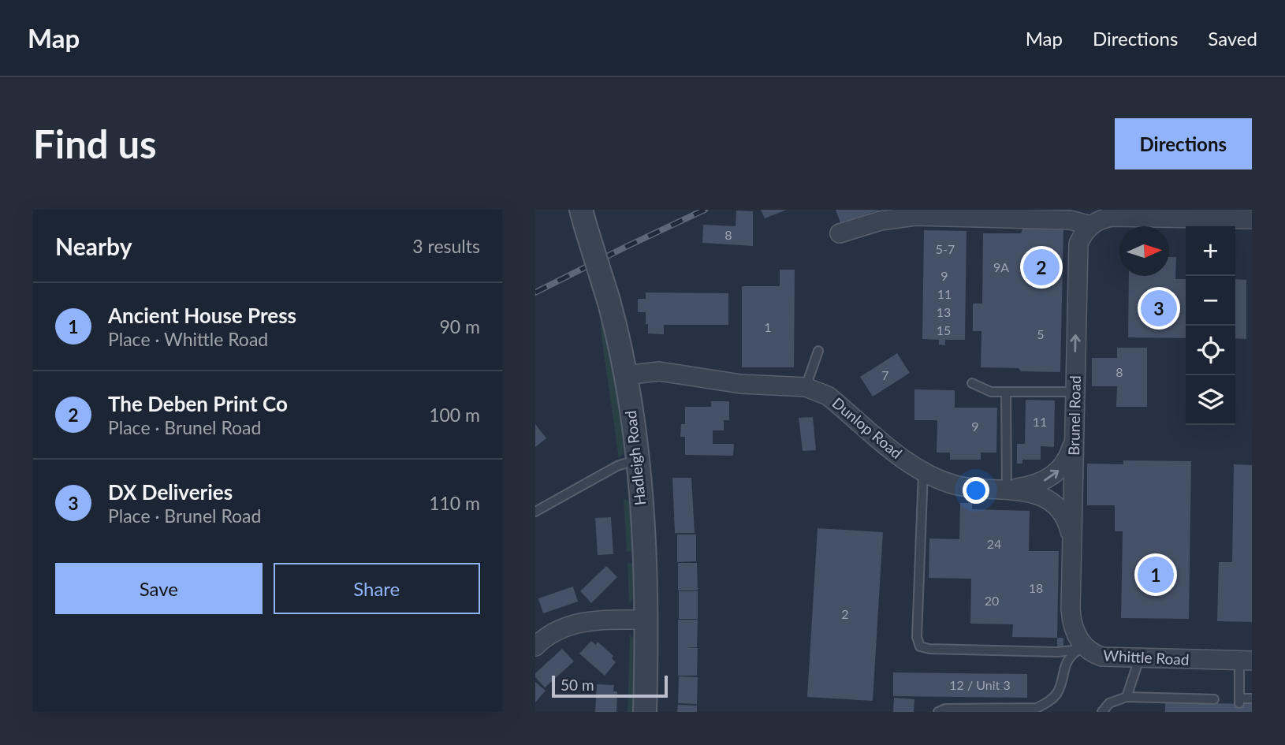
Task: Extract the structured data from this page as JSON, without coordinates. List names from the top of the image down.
{
  "streets": {
    "street": [
      "Brunel Road",
      "Dunlop Road",
      "Hadleigh Road",
      "Whittle Road"
    ]
  },
  "crossings": [
    ["Brunel Road", "Dunlop Road"],
    ["Brunel Road", "Whittle Road"],
    ["Dunlop Road", "Hadleigh Road"]
  ],
  "one_way": ["Brunel Road"],
  "house_numbers": [
    "8",
    "5-7",
    "9A",
    "9",
    "11",
    "13",
    "1",
    "15",
    "5",
    "8",
    "7",
    "11",
    "9",
    "24",
    "18",
    "20",
    "2",
    "12 / Unit 3"
  ],
  "scale_bar": "50 m",
  "north": "right",
  "page": {
    "header": "Map",
    "nav": ["Map", "Directions", "Saved"],
    "buttons": [
      "Directions",
      ["Save", "Share"]
    ],
    "title": "Find us",
    "heading": ["Nearby", "3 results"],
    "map_buttons": ["+", "−"],
    "pins": ["2", "3", "1"],
    "list": [
      {
        "mark": "1",
        "name": "Ancient House Press",
        "note": "Place · Whittle Road",
        "value": "90 m"
      },
      {
        "mark": "2",
        "name": "The Deben Print Co",
        "note": "Place · Brunel Road",
        "value": "100 m"
      },
      {
        "mark": "3",
        "name": "DX Deliveries",
        "note": "Place · Brunel Road",
        "value": "110 m"
      }
    ],
    "scale": "50 m"
  }
}
